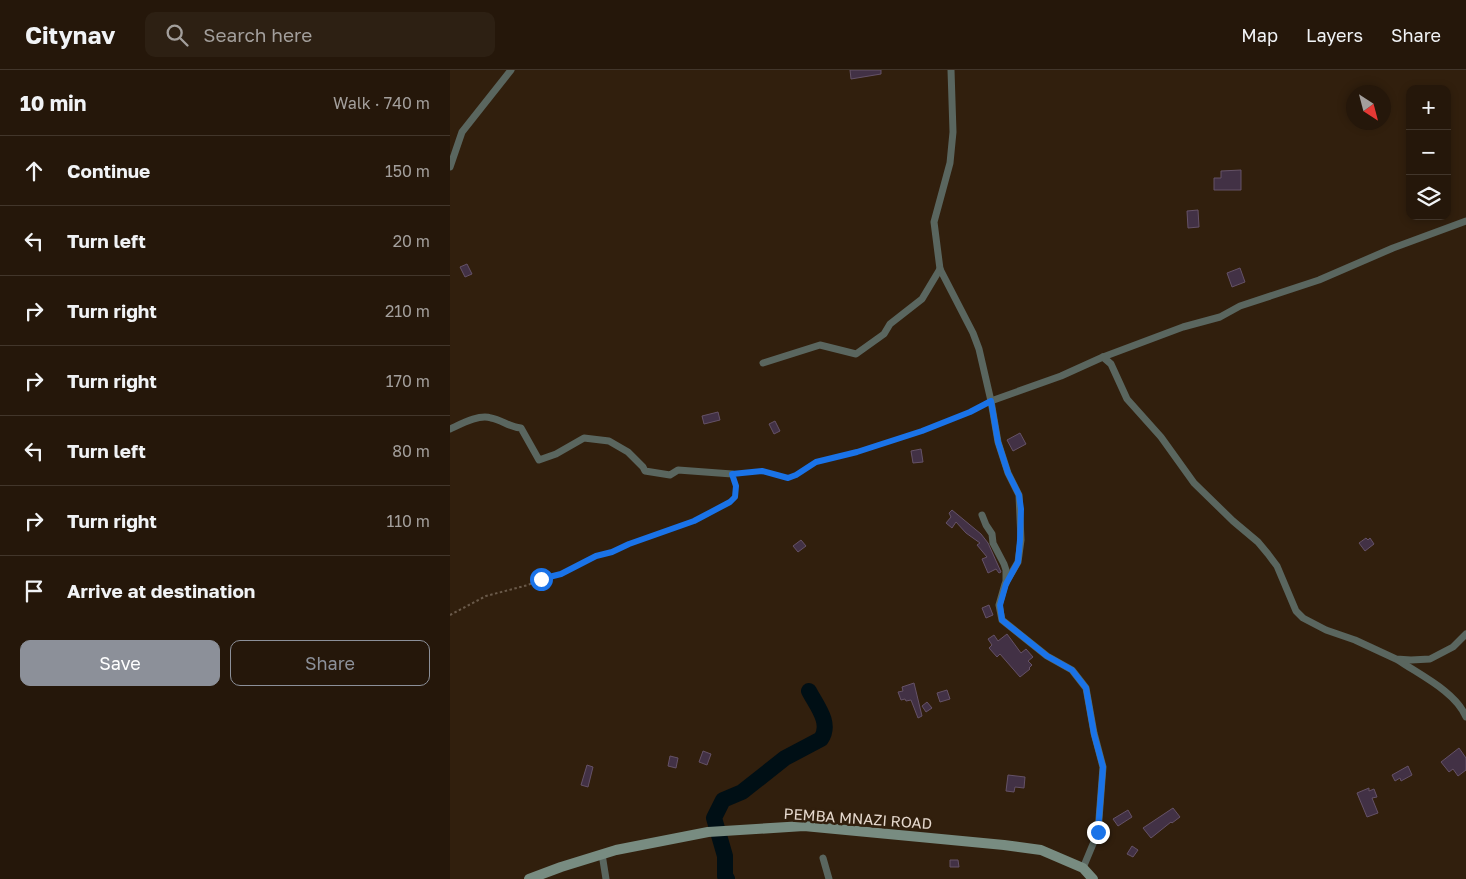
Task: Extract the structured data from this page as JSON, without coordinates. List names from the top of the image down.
{
  "streets": {
    "main road": ["PEMBA MNAZI ROAD"]
  },
  "north": "bottom right",
  "page": {
    "header": "Citynav",
    "search": "Search here",
    "nav": ["Map", "Layers", "Share"],
    "heading": ["10 min", "Walk · 740 m"],
    "map_buttons": ["+", "−"],
    "list": [
      ["Continue", "150 m"],
      ["Turn left", "20 m"],
      ["Turn right", "210 m"],
      ["Turn right", "170 m"],
      ["Turn left", "80 m"],
      ["Turn right", "110 m"],
      "Arrive at destination"
    ],
    "buttons": ["Save", "Share"]
  }
}
